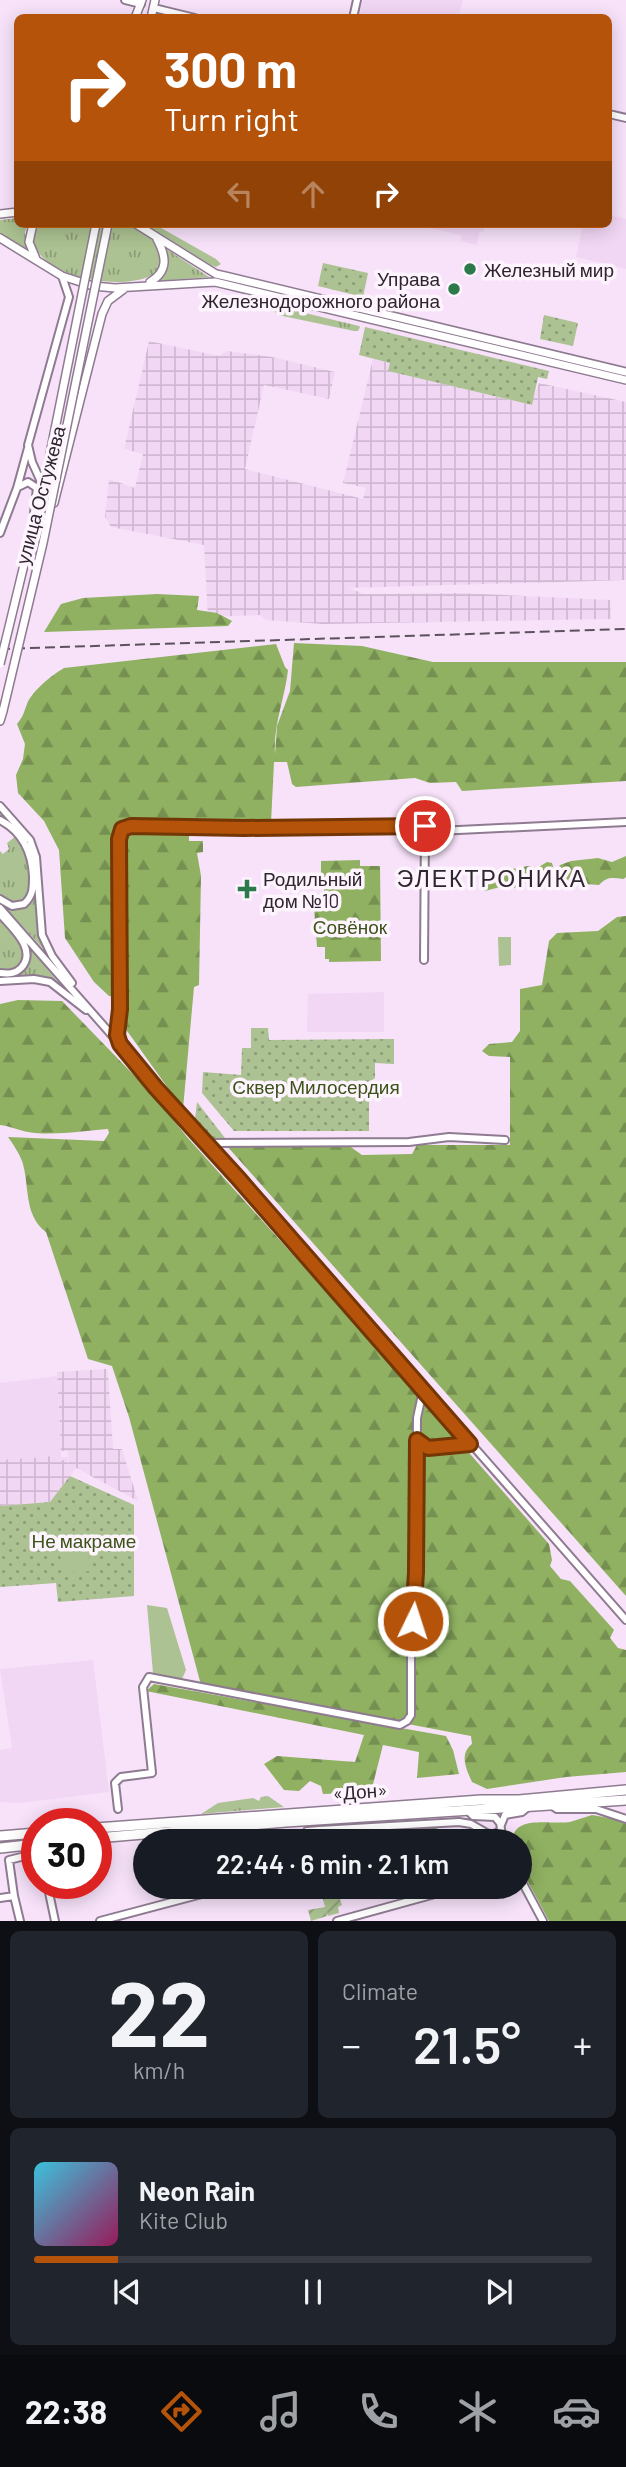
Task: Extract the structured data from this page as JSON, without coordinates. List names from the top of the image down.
{
  "streets": {
    "highway": ["«Дон»"],
    "main road": ["улица Остужева"]
  },
  "districts": ["ЭЛЕКТРОНИКА"],
  "parks": ["Совёнок", "Сквер Милосердия", "Не макраме"],
  "places": {
    "other": ["Железный мир", "Управа Железнодорожного района"],
    "health": ["Родильный дом №10"]
  },
  "page": {
    "turn": ["300 m", "Turn right"],
    "limit": "30",
    "trip": "22:44 · 6 min · 2.1 km",
    "tile": [
      ["22", "km/h"],
      "Climate"
    ],
    "heat": ["−", "21.5°", "+"],
    "song": ["Neon Rain", "Kite Club"],
    "tabs": "22:38"
  }
}
